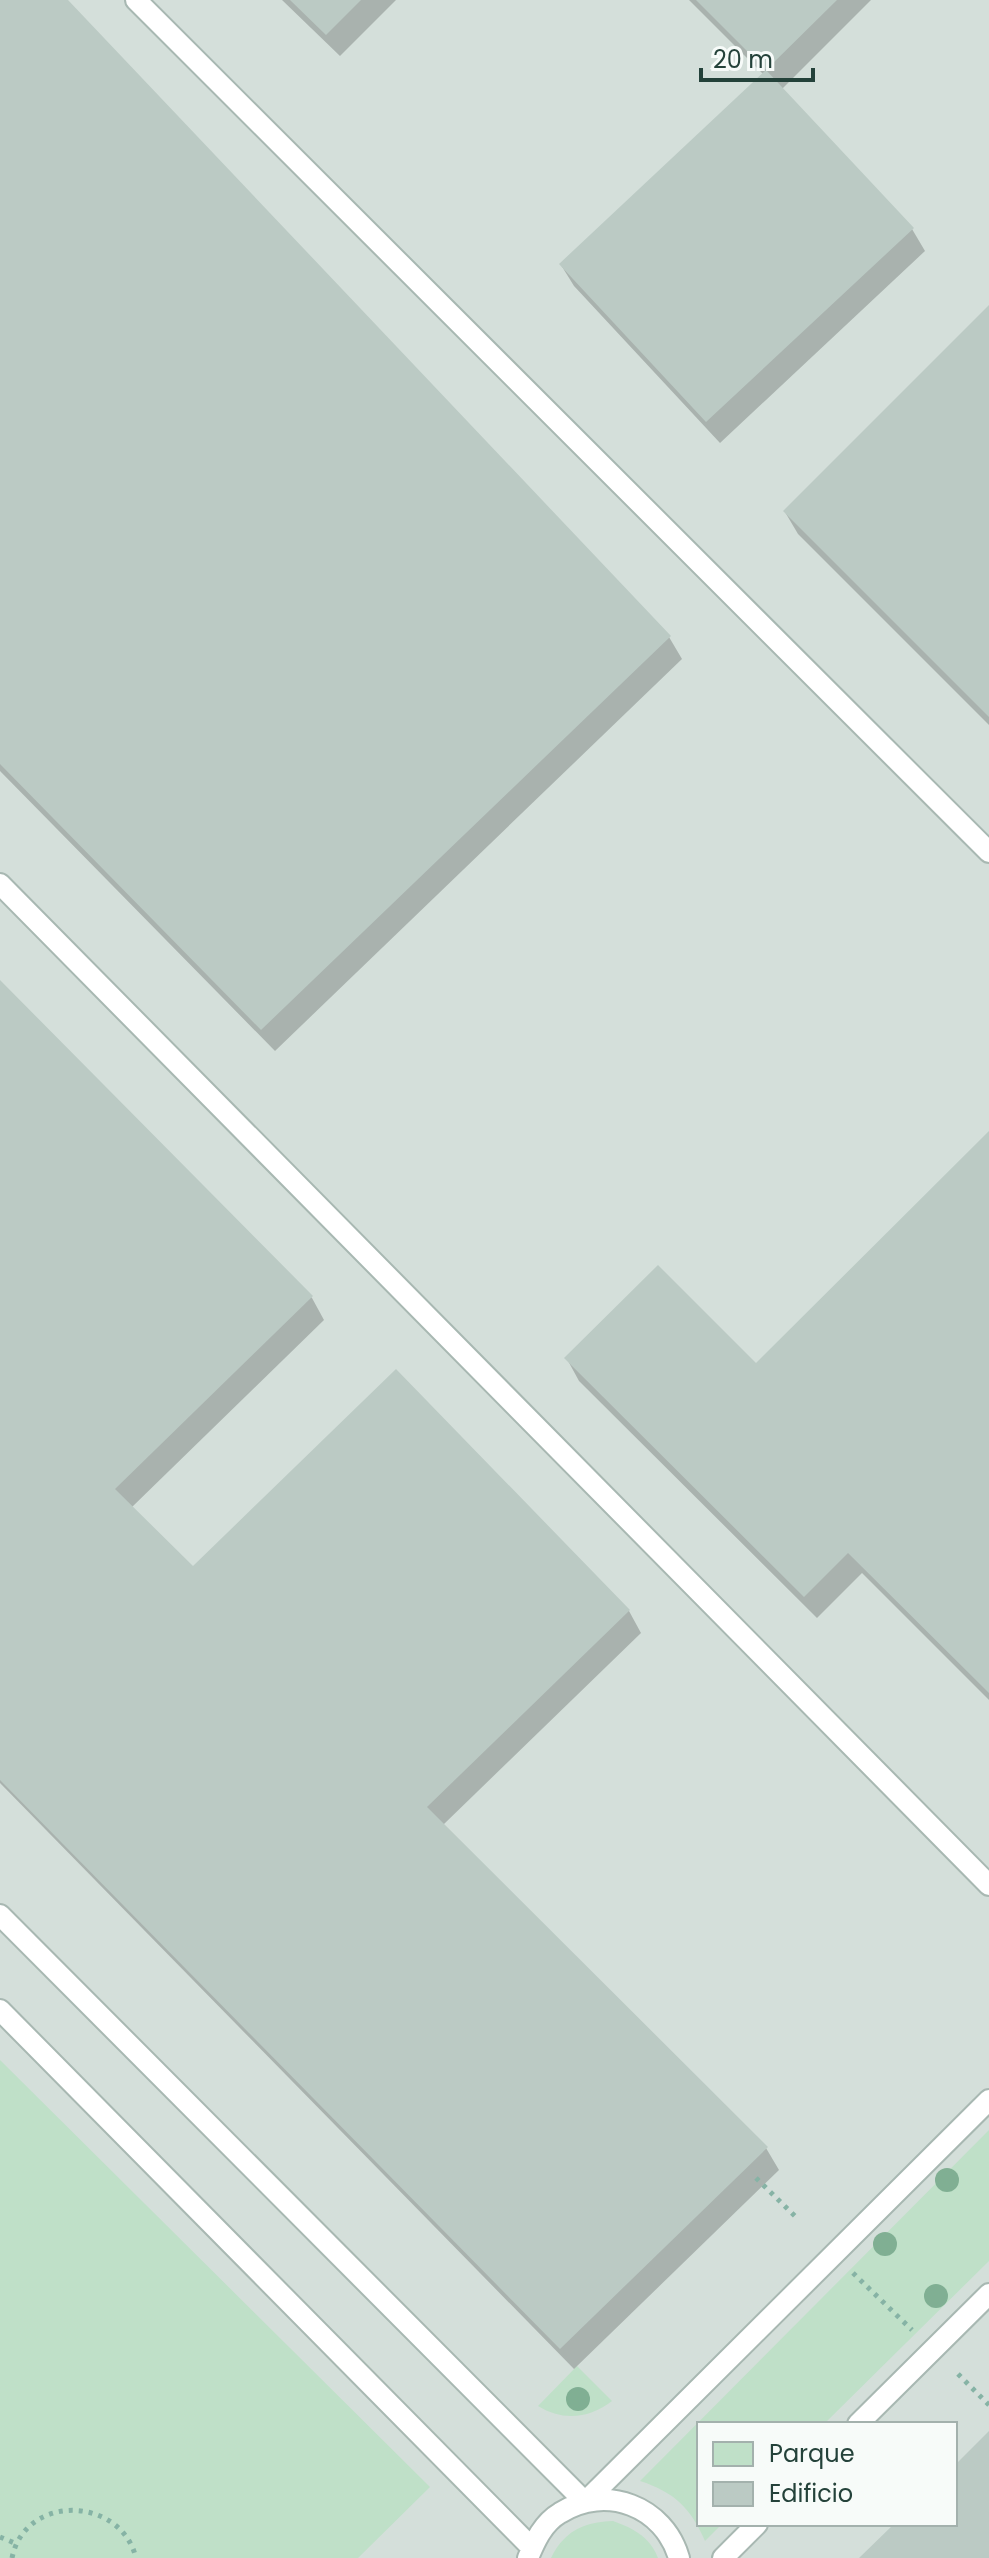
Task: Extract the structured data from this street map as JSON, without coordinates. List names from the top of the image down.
{
  "legend": ["Parque", "Edificio"],
  "scale_bar": "20 m"
}
